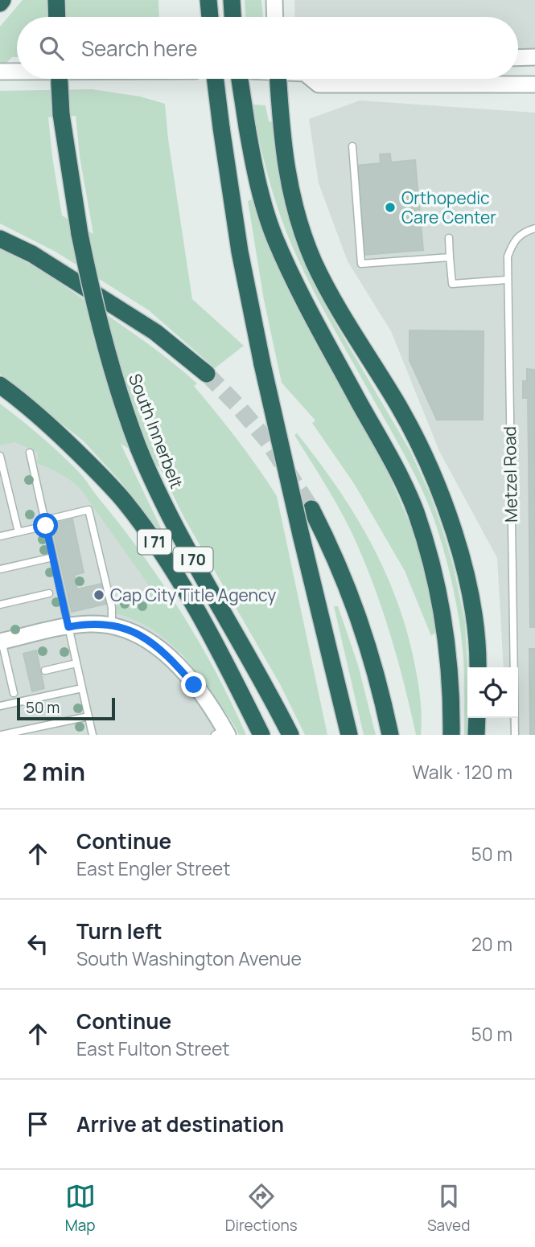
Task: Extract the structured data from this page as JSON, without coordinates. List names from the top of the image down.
{
  "streets": {
    "highway": ["South Innerbelt", "I 71", "I 70"],
    "lane": ["Metzel Road"]
  },
  "places": ["Orthopedic Care Center", "Cap City Title Agency"],
  "scale_bar": "50 m",
  "page": {
    "search": "Search here",
    "scale": "50 m",
    "heading": ["2 min", "Walk · 120 m"],
    "list": [
      ["Continue", "East Engler Street", "50 m"],
      ["Turn left", "South Washington Avenue", "20 m"],
      ["Continue", "East Fulton Street", "50 m"],
      "Arrive at destination"
    ],
    "nav": ["Map", "Directions", "Saved"]
  }
}
